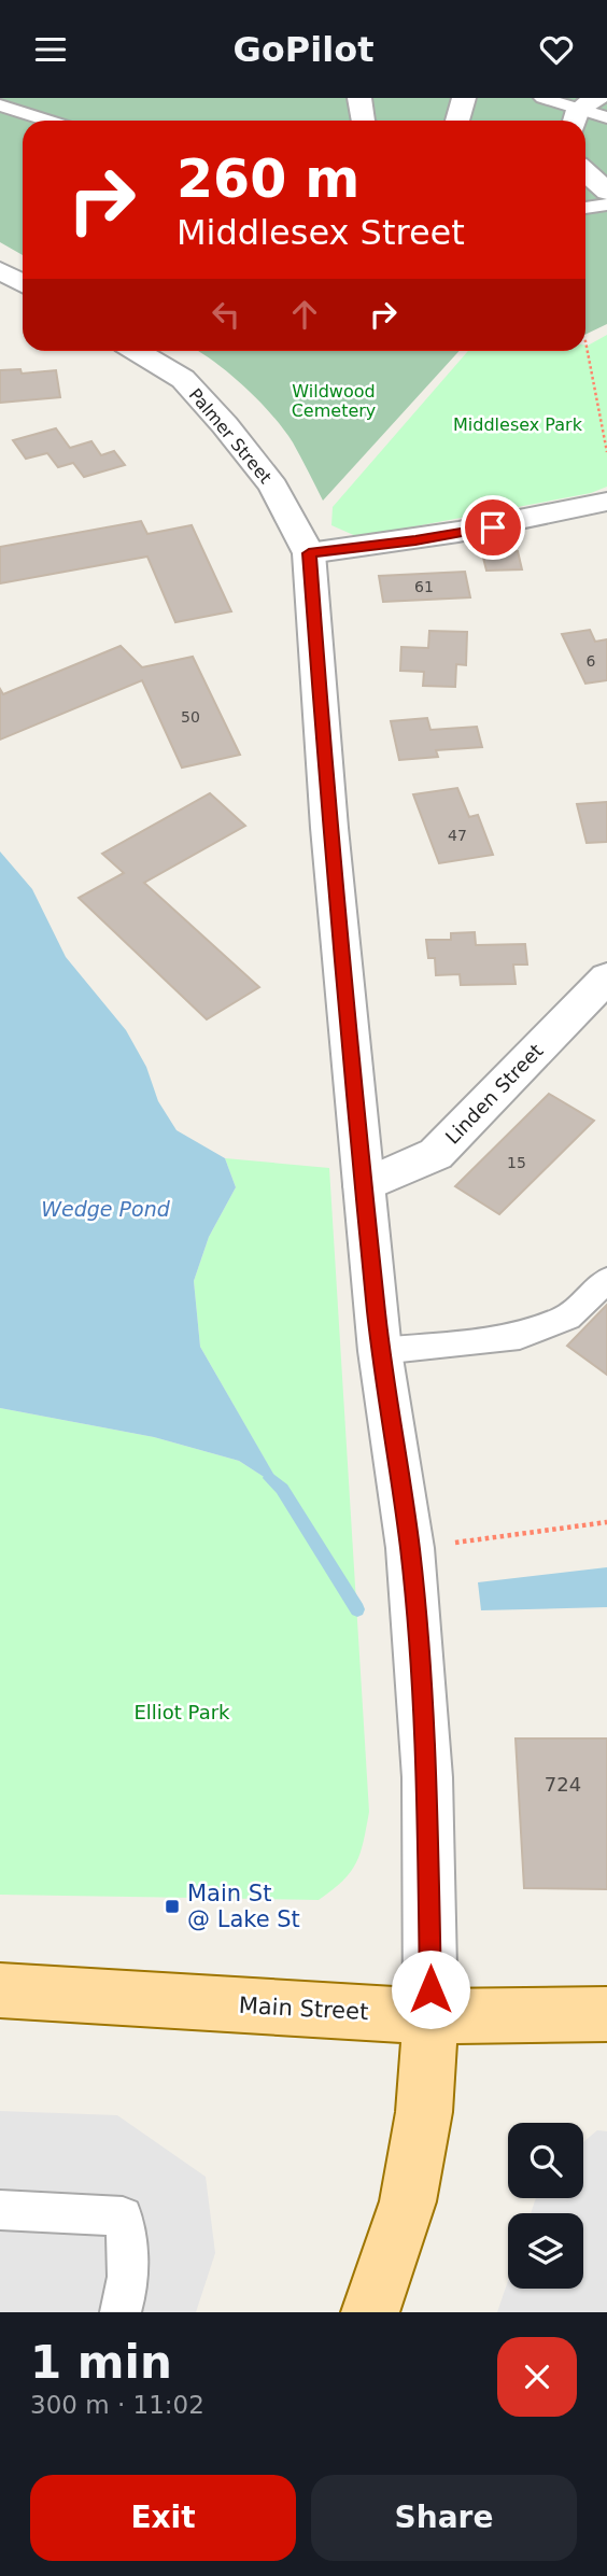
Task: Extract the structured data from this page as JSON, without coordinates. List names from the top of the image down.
{
  "streets": {
    "main road": ["Main Street"],
    "street": ["Palmer Street", "Linden Street"]
  },
  "water": ["Wedge Pond"],
  "parks": ["Wildwood Cemetery", "Middlesex Park", "Elliot Park"],
  "places": {
    "transit": ["Main St @ Lake St"]
  },
  "house_numbers": [
    "61",
    "6",
    "50",
    "47",
    "15",
    "724"
  ],
  "page": {
    "header": "GoPilot",
    "turn": ["260 m", "Middlesex Street"],
    "heading": ["1 min", "300 m · 11:02"],
    "buttons": ["Exit", "Share"]
  }
}
